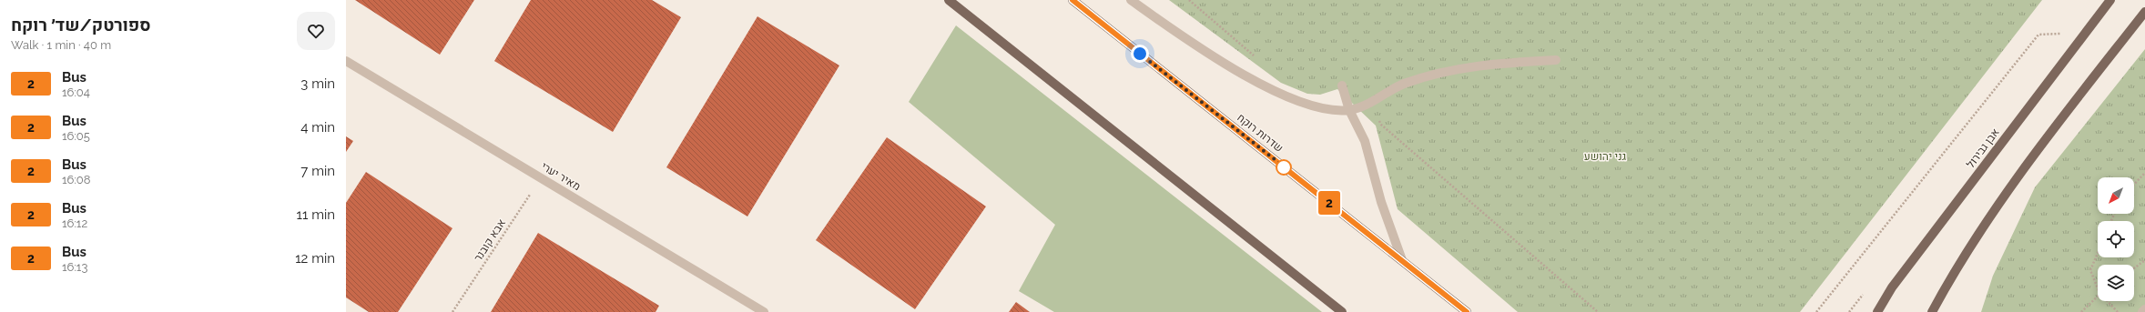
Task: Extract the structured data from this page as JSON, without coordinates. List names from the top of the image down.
{
  "streets": {
    "main road": ["שדרות רוקח", "אבן גבירול"],
    "street": ["מאיר יערי"],
    "path": ["אבא קובנר"]
  },
  "crossings": [
    ["מאיר יערי", "אבא קובנר"]
  ],
  "parks": ["גני יהושע"],
  "lines": ["bus line 2"],
  "north": "bottom left",
  "page": {
    "heading": ["ספורטק/שד׳ רוקח", "Walk · 1 min · 40 m"],
    "on_map": "2",
    "list": [
      {
        "mark": "2",
        "name": "Bus",
        "note": "16:04",
        "value": "3 min"
      },
      {
        "mark": "2",
        "name": "Bus",
        "note": "16:05",
        "value": "4 min"
      },
      {
        "mark": "2",
        "name": "Bus",
        "note": "16:08",
        "value": "7 min"
      },
      {
        "mark": "2",
        "name": "Bus",
        "note": "16:12",
        "value": "11 min"
      },
      {
        "mark": "2",
        "name": "Bus",
        "note": "16:13",
        "value": "12 min"
      }
    ]
  }
}
